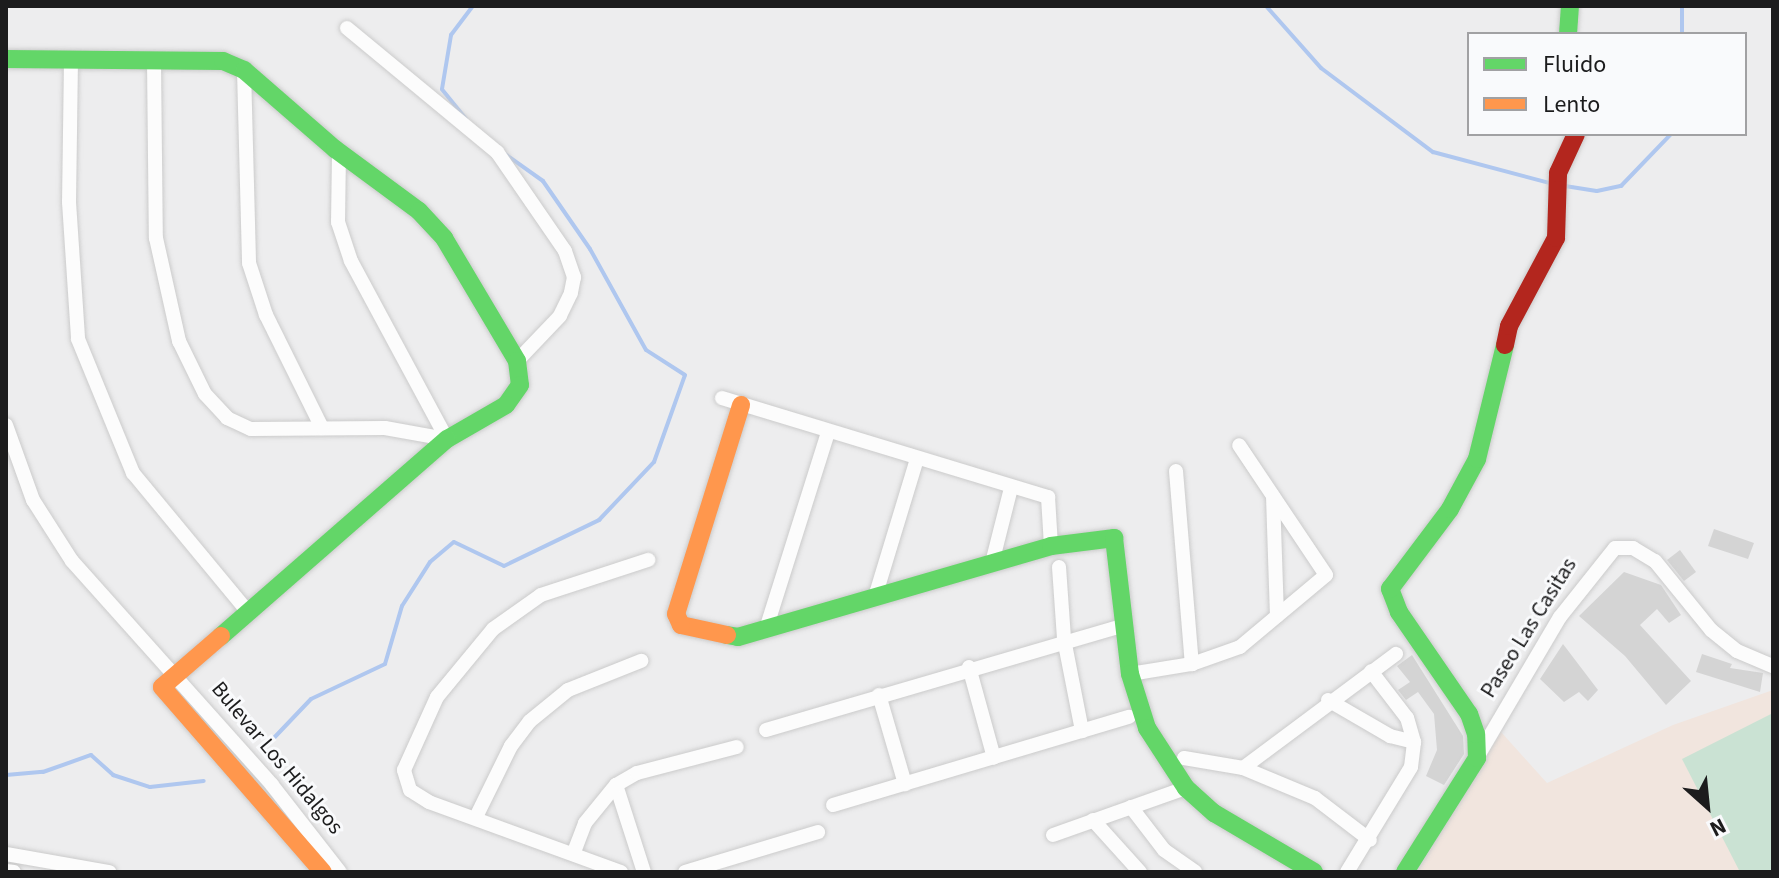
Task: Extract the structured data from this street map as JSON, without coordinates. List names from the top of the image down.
{
  "streets": {
    "street": ["Paseo Las Casitas", "Bulevar Los Hidalgos"]
  },
  "legend": ["Fluido", "Lento"],
  "north": "bottom right"
}
